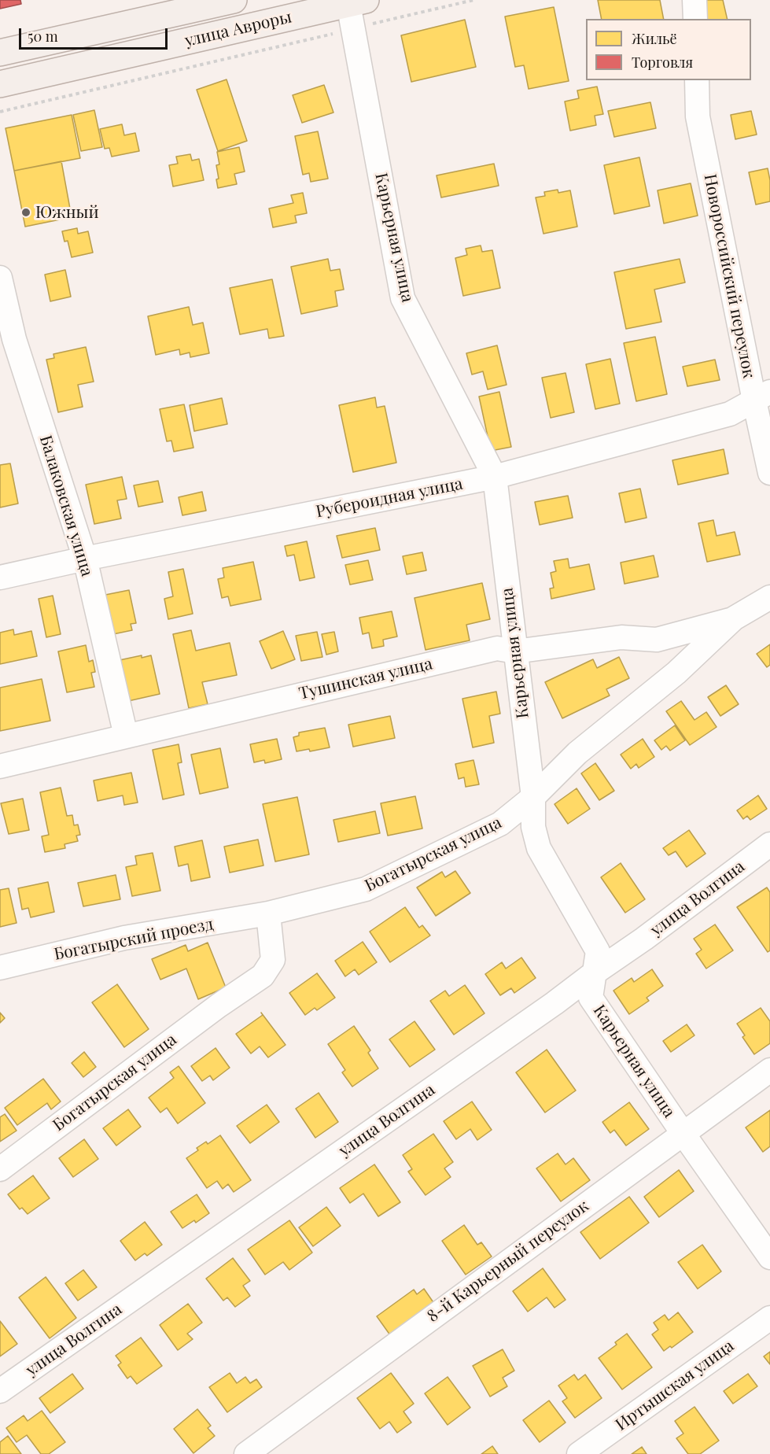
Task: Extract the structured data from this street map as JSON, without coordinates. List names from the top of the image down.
{
  "streets": {
    "main road": ["улица Авроры"],
    "street": [
      "Карьерная улица",
      "Новороссийский переулок",
      "Рубероидная улица",
      "Балаковская улица",
      "Тушинская улица",
      "Богатырская улица",
      "улица Волгина",
      "Богатырский проезд",
      "8-й Карьерный переулок",
      "Иртышская улица"
    ]
  },
  "crossings": [
    ["улица Авроры", "Карьерная улица"],
    ["Карьерная улица", "Рубероидная улица"],
    ["Карьерная улица", "Тушинская улица"],
    ["Карьерная улица", "Богатырская улица"],
    ["Карьерная улица", "улица Волгина"],
    ["Карьерная улица", "8-й Карьерный переулок"],
    ["Новороссийский переулок", "Рубероидная улица"],
    ["Рубероидная улица", "Балаковская улица"],
    ["Балаковская улица", "Тушинская улица"],
    ["Тушинская улица", "Богатырская улица"],
    ["Богатырская улица", "Богатырский проезд"]
  ],
  "places": ["Южный"],
  "legend": ["Жильё", "Торговля"],
  "scale_bar": "50 m"
}
